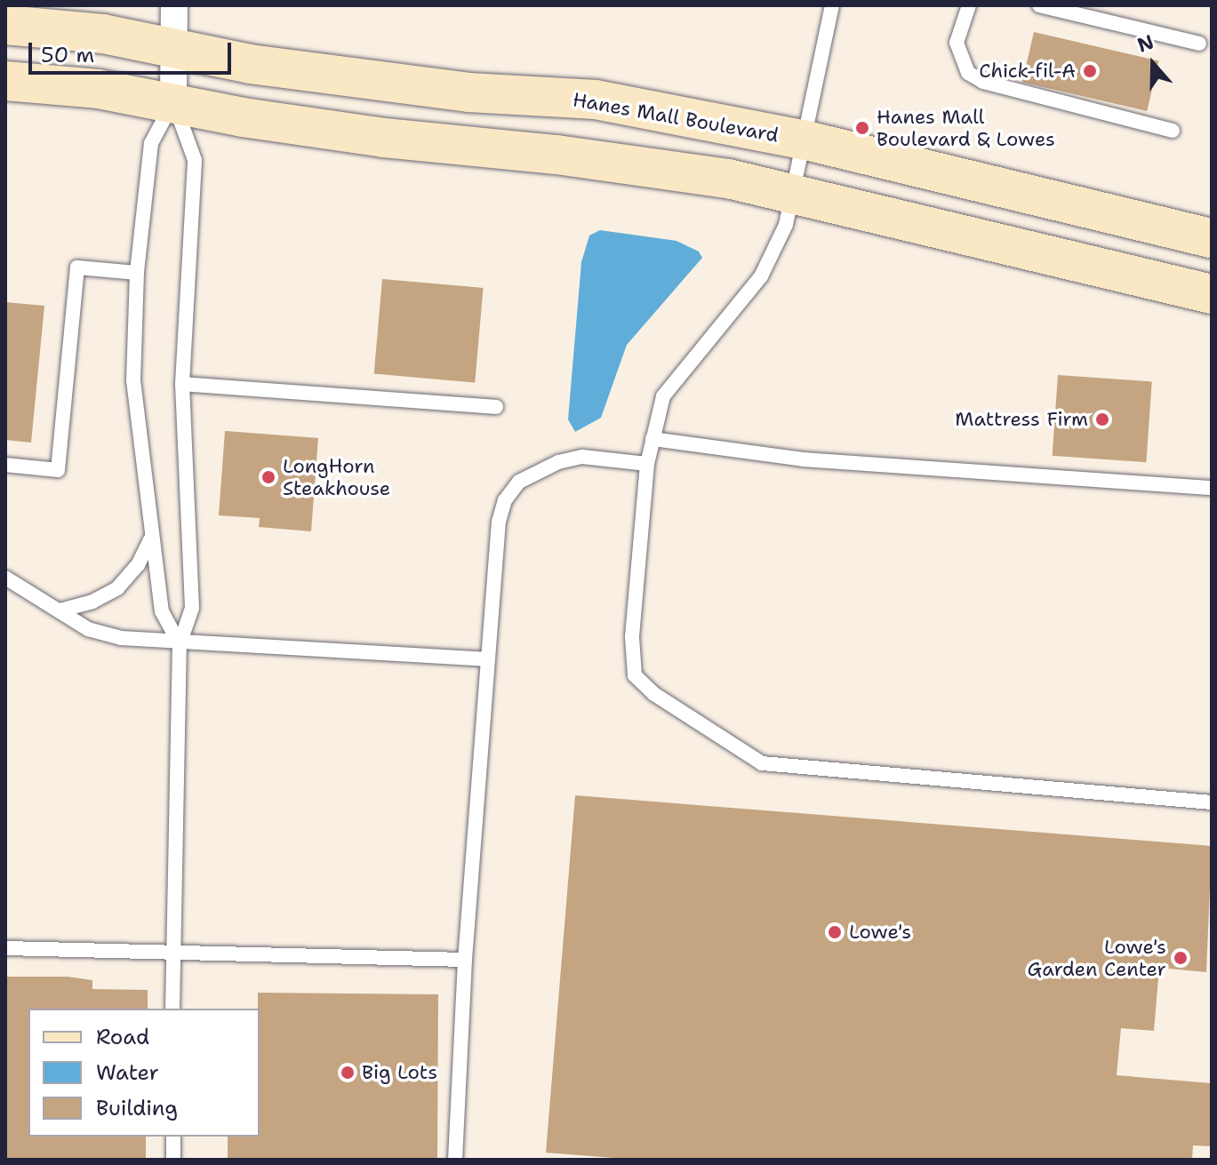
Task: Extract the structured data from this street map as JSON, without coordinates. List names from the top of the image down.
{
  "streets": {
    "main road": ["Hanes Mall Boulevard"]
  },
  "places": [
    "Chick-fil-A",
    "Hanes Mall Boulevard & Lowes",
    "Mattress Firm",
    "LongHorn Steakhouse",
    "Lowe's",
    "Lowe's Garden Center",
    "Big Lots"
  ],
  "legend": ["Road", "Water", "Building"],
  "scale_bar": "50 m",
  "north": "top"
}
